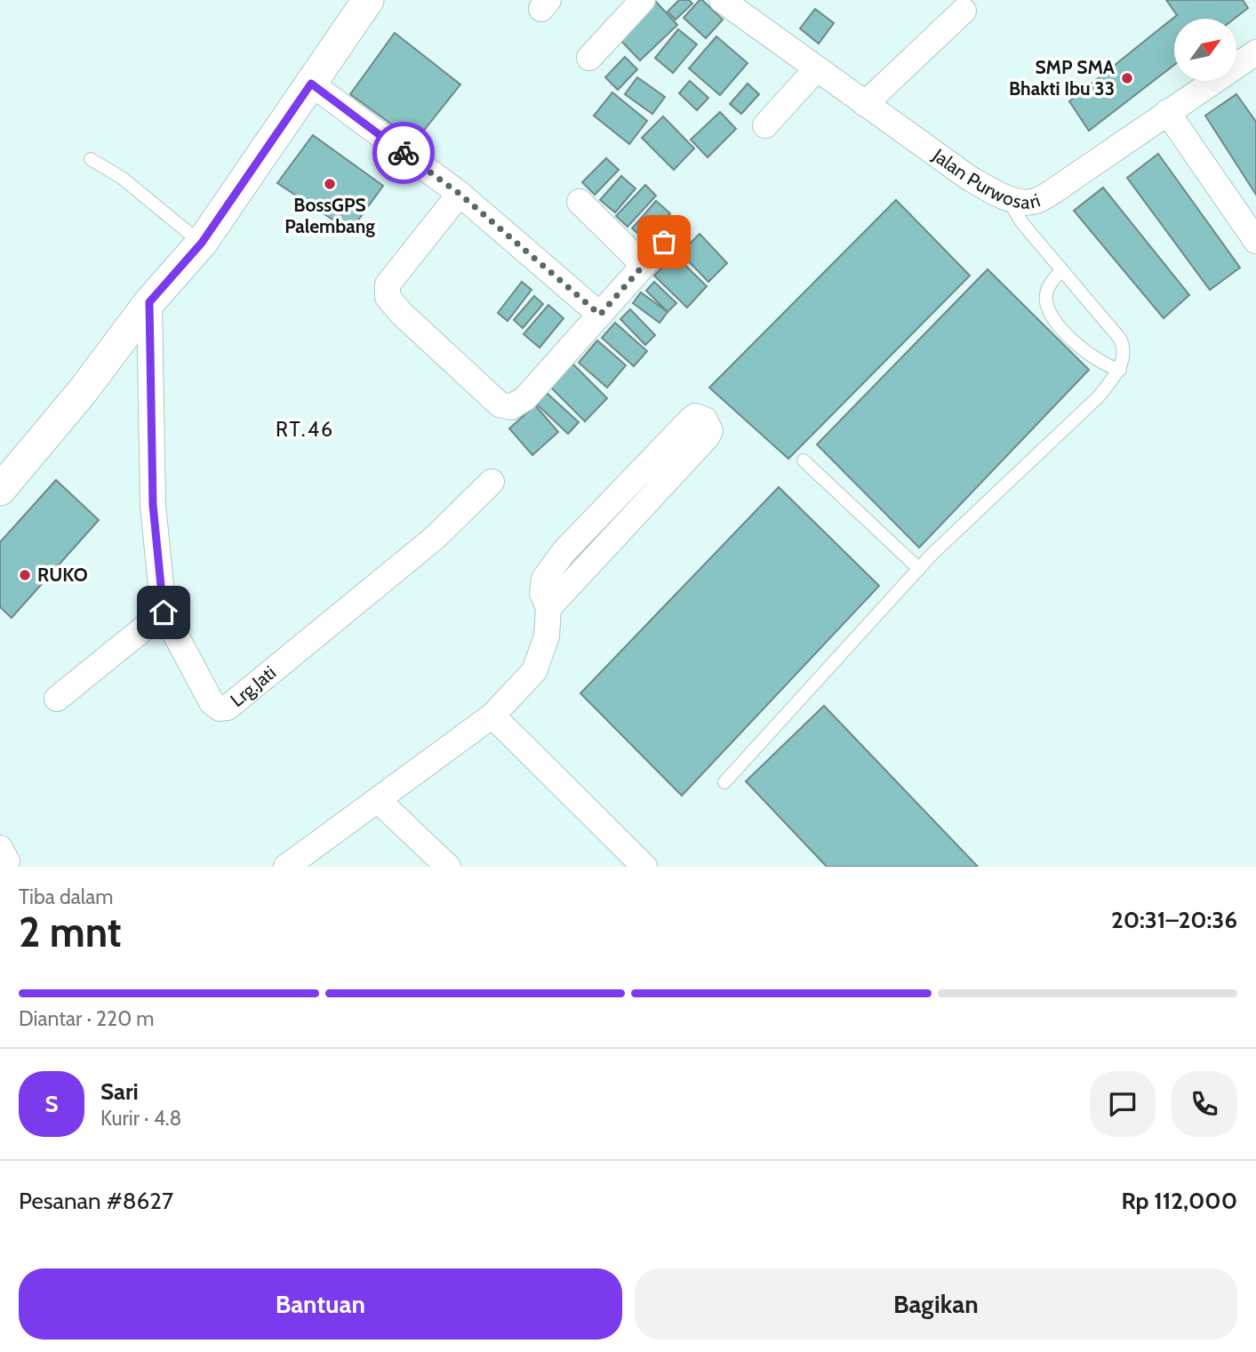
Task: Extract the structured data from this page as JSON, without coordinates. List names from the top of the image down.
{
  "streets": {
    "street": ["Jalan Purwosari", "Lrg.Jati"]
  },
  "districts": ["RT.46"],
  "places": ["SMP SMA Bhakti Ibu 33", "BossGPS Palembang", "RUKO"],
  "north": "top right",
  "page": {
    "heading": ["2 mnt", "Tiba dalam", "20:31–20:36"],
    "panel": [
      "Sari",
      "Kurir · 4.8",
      "Pesanan #8627",
      "Rp 112,000"
    ],
    "bar": "Diantar · 220 m",
    "round": "S",
    "buttons": ["Bantuan", "Bagikan"]
  }
}
